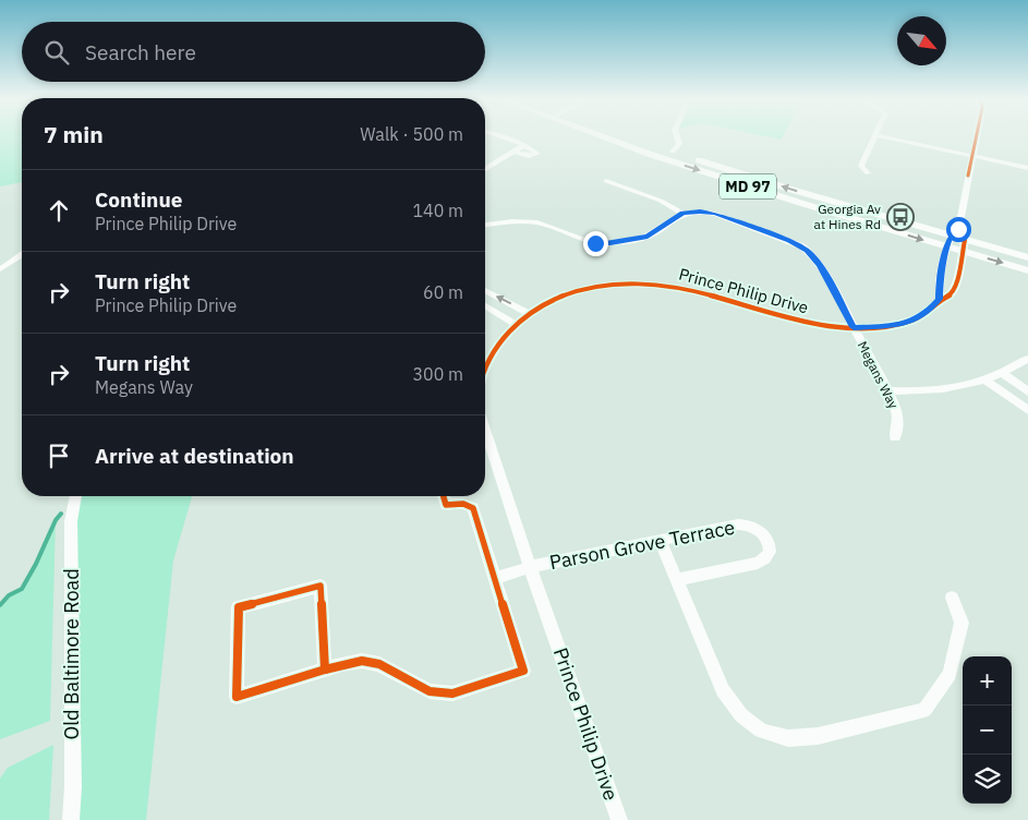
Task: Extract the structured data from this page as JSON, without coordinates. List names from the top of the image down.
{
  "streets": {
    "main road": ["MD 97"],
    "street": [
      "Prince Philip Drive",
      "Megans Way",
      "Parson Grove Terrace",
      "Old Baltimore Road"
    ]
  },
  "crossings": [
    ["MD 97", "Prince Philip Drive"],
    ["Prince Philip Drive", "Megans Way"],
    ["Prince Philip Drive", "Parson Grove Terrace"]
  ],
  "places": {
    "bus stop": ["Georgia Av at Hines Rd"]
  },
  "north": "bottom right",
  "page": {
    "search": "Search here",
    "heading": ["7 min", "Walk · 500 m"],
    "list": [
      ["Continue", "Prince Philip Drive", "140 m"],
      ["Turn right", "Prince Philip Drive", "60 m"],
      ["Turn right", "Megans Way", "300 m"],
      "Arrive at destination"
    ],
    "map_buttons": ["+", "−"]
  }
}
